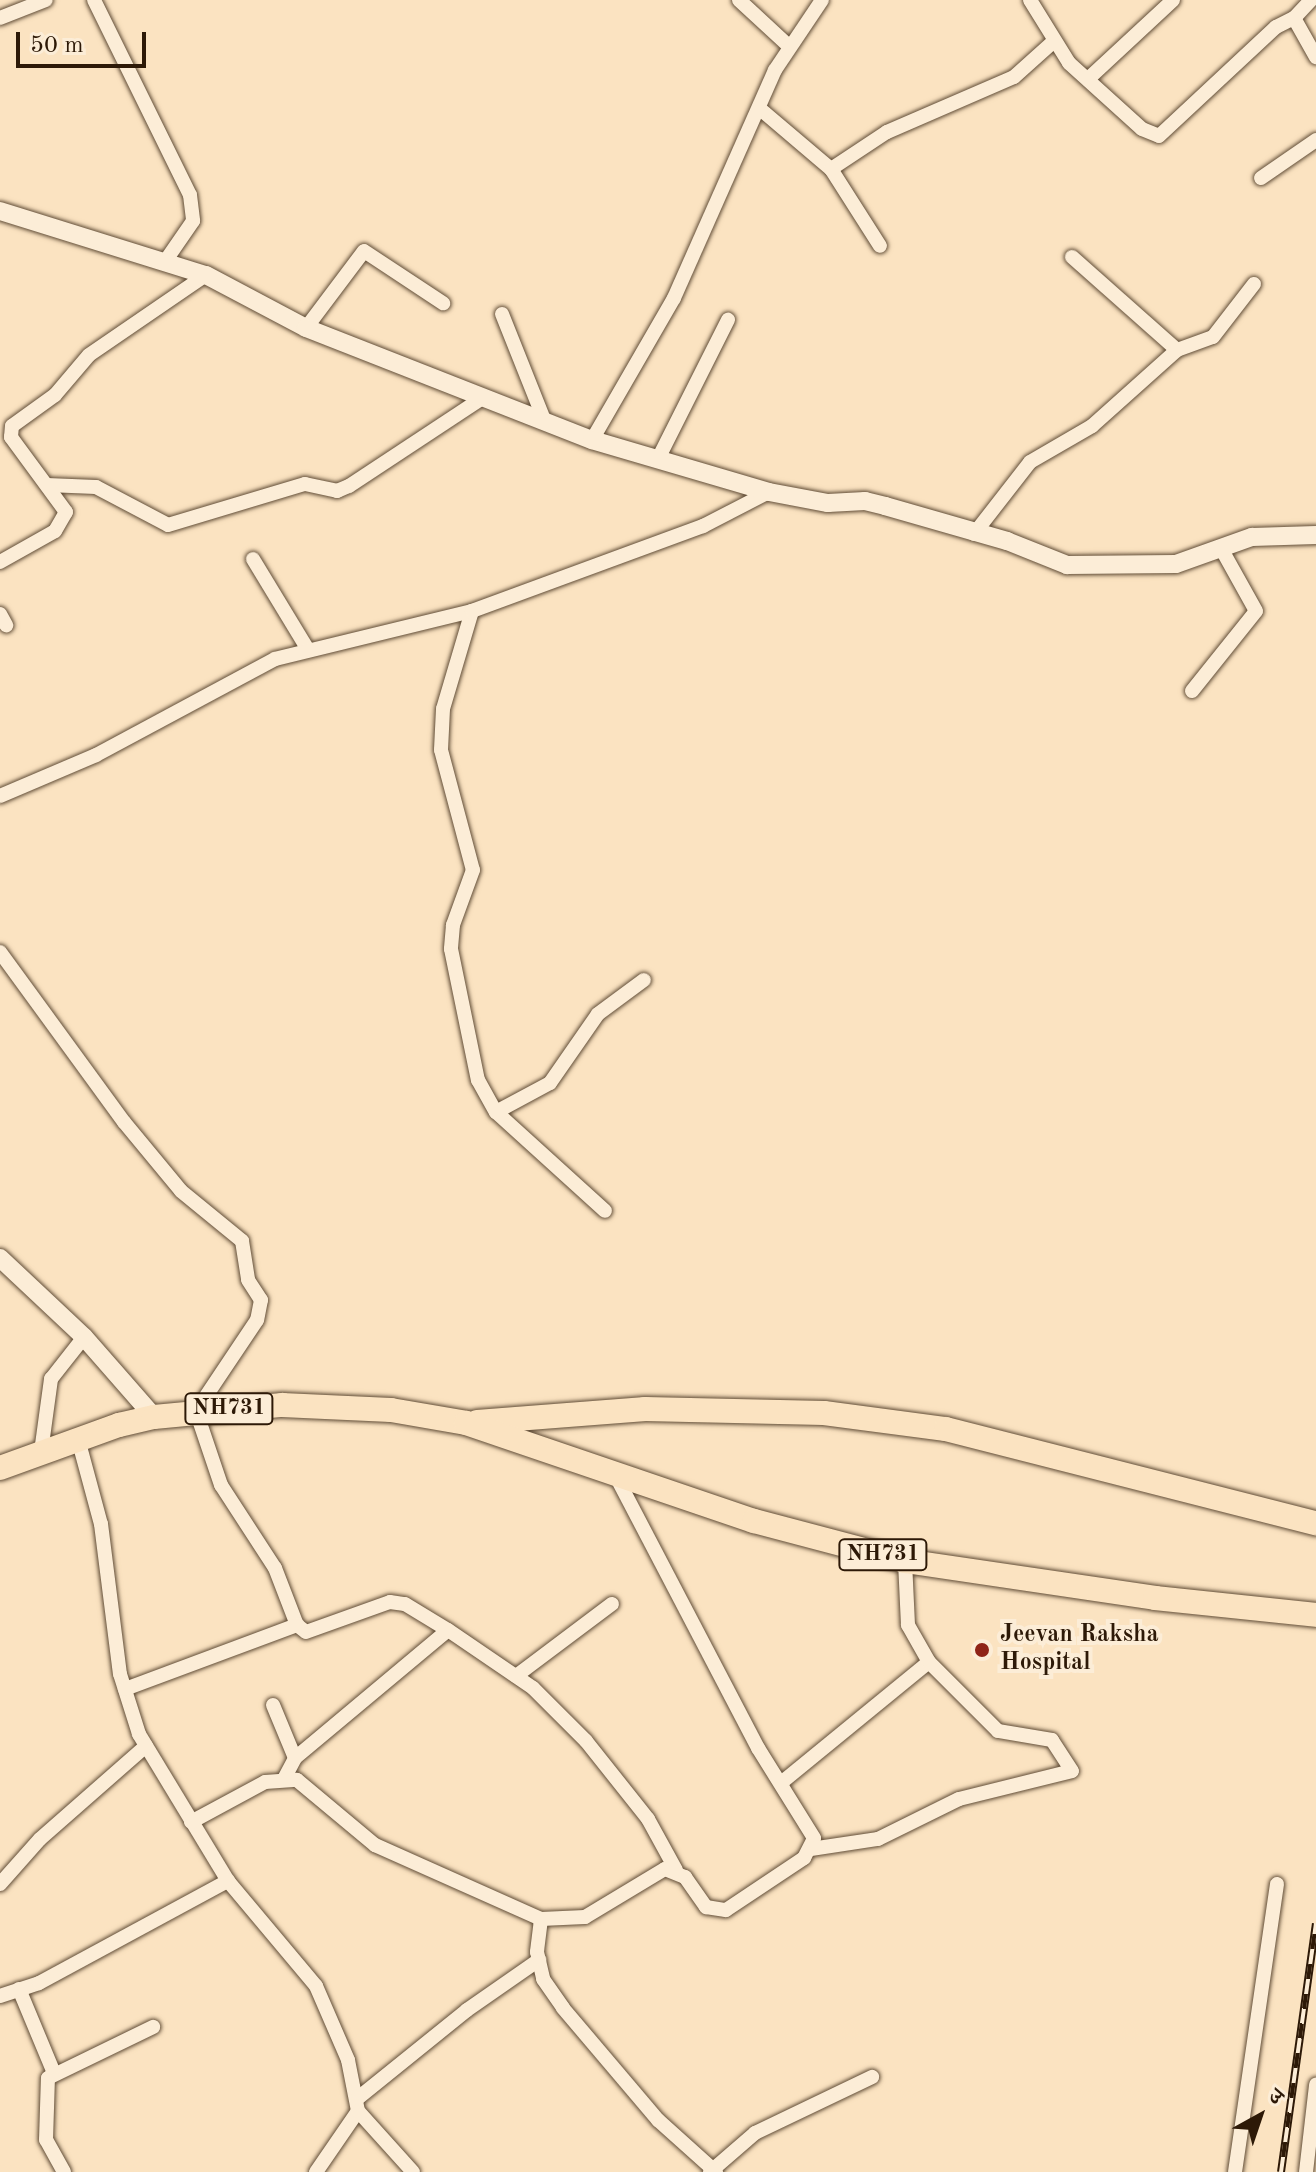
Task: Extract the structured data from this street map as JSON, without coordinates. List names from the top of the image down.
{
  "streets": {
    "highway": ["NH731"]
  },
  "places": ["Jeevan Raksha Hospital"],
  "scale_bar": "50 m",
  "north": "top right"
}
